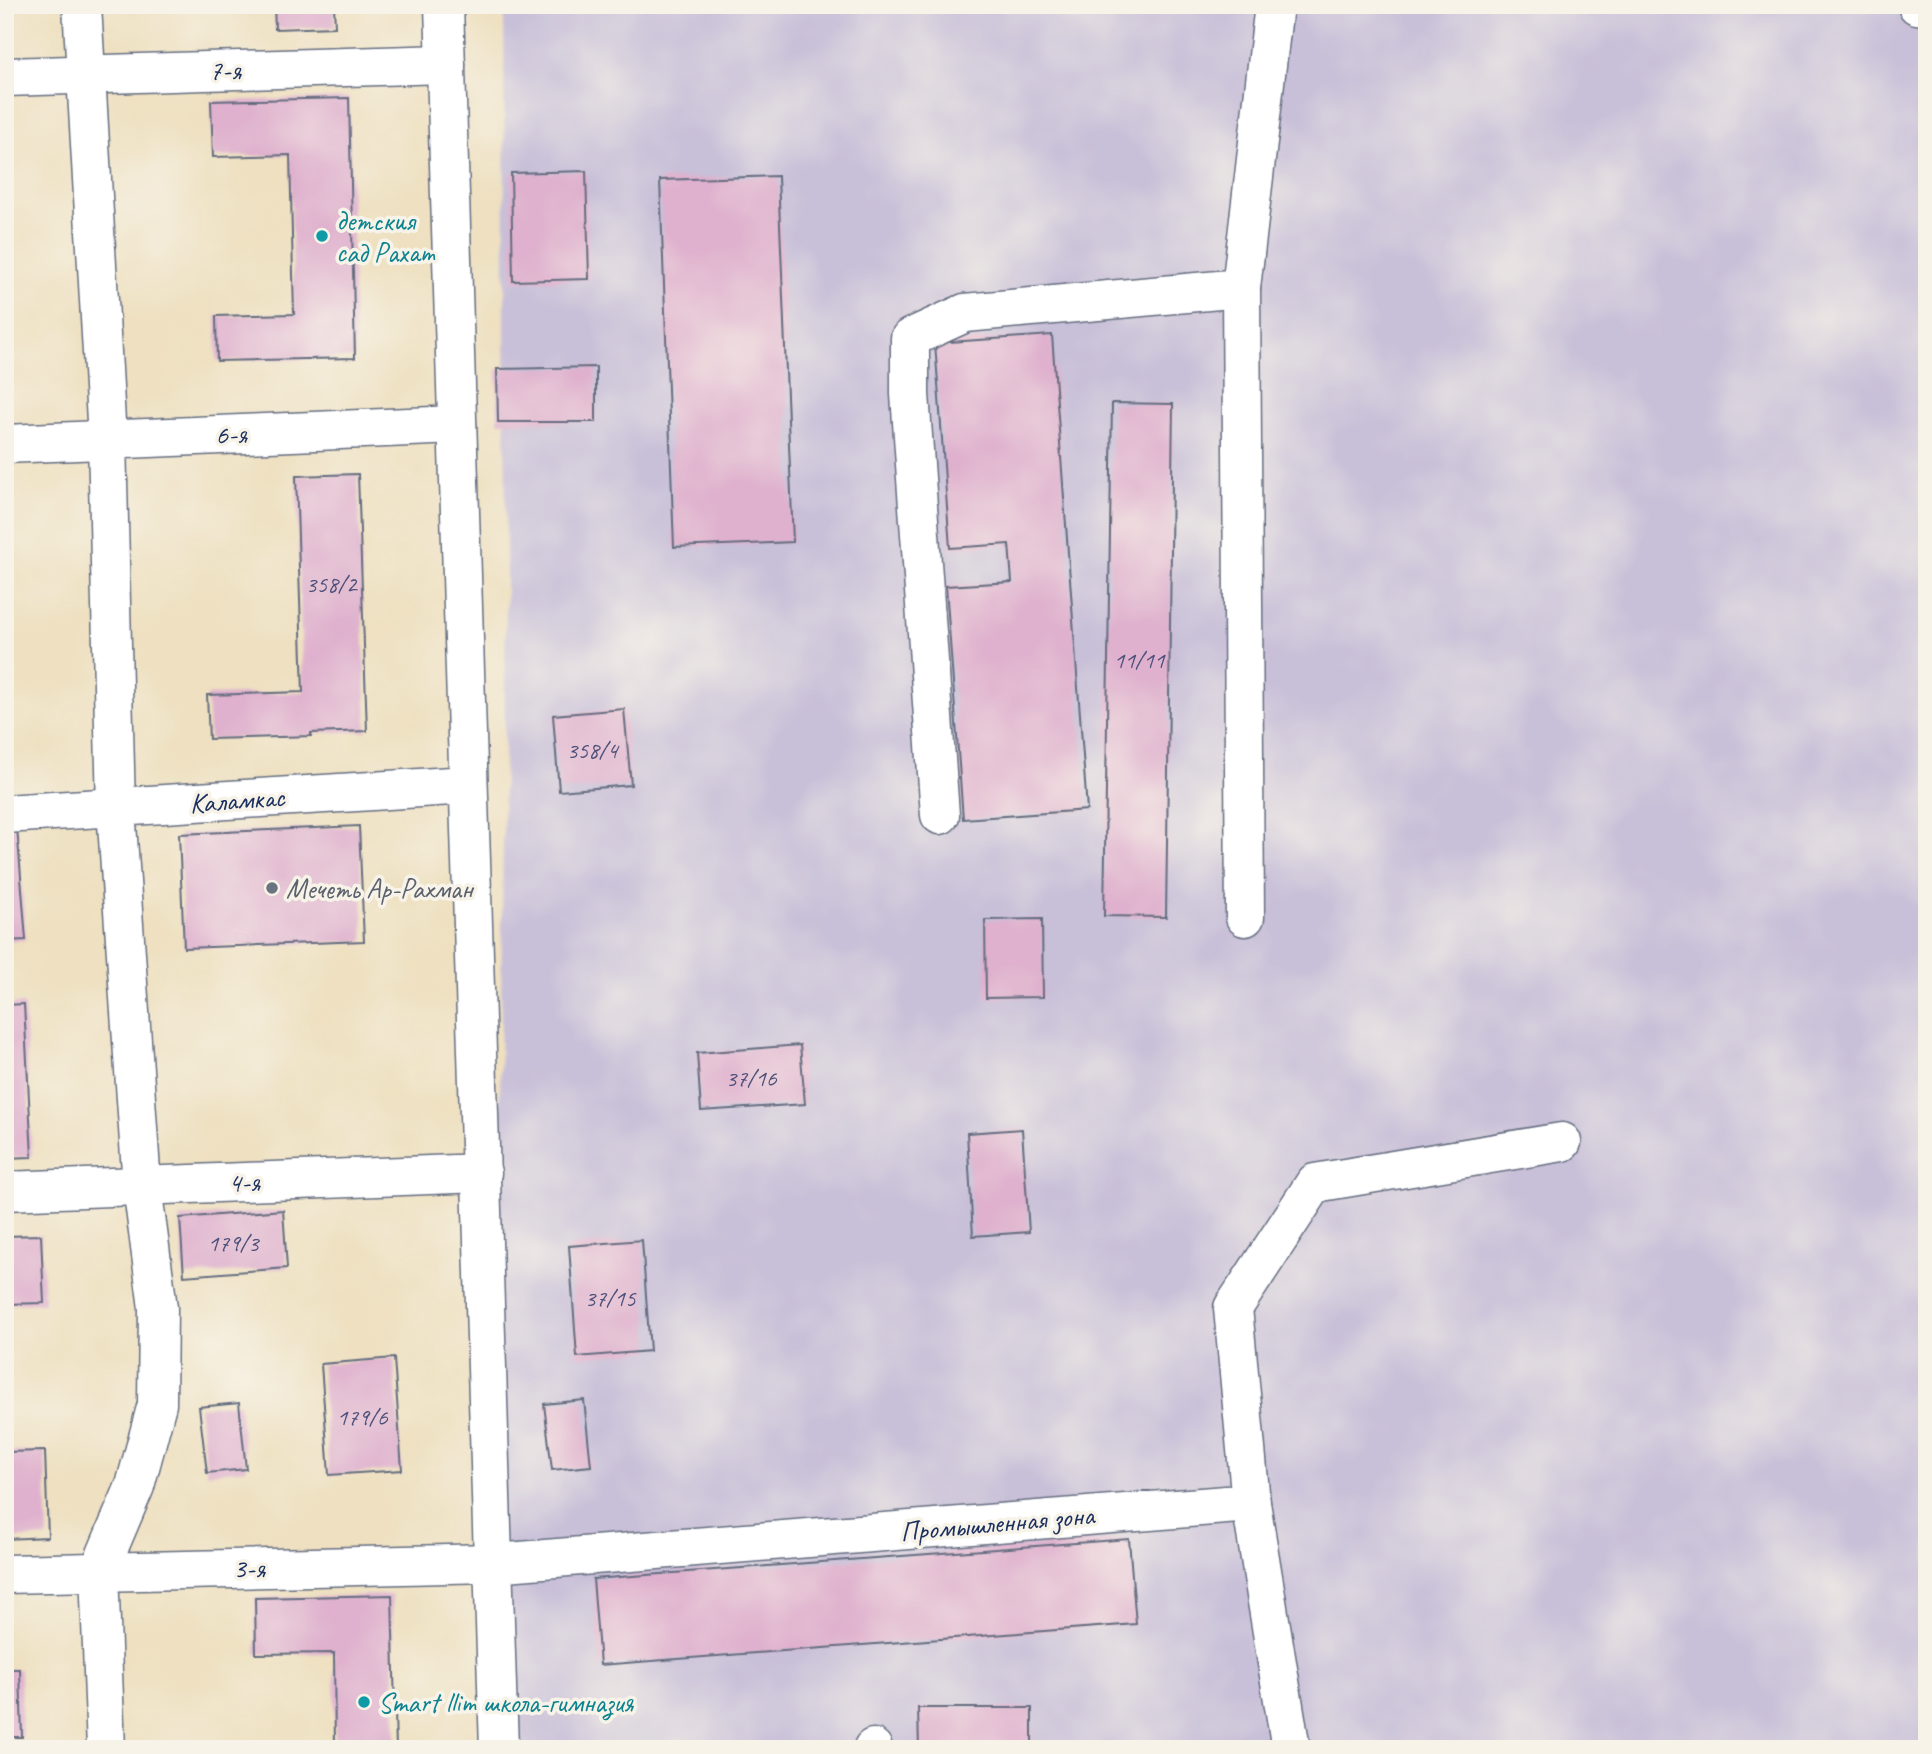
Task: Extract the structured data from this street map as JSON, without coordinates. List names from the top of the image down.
{
  "streets": {
    "street": [
      "7-я",
      "6-я",
      "Каламкас",
      "4-я",
      "Промышленная зона",
      "3-я"
    ]
  },
  "crossings": [
    ["Промышленная зона", "3-я"]
  ],
  "places": ["детския сад Рахат", "Мечеть Ар-Рахман", "Smart llim школа-гимназия"],
  "house_numbers": [
    "358/2",
    "11/11",
    "358/4",
    "37/16",
    "179/3",
    "37/15",
    "179/6"
  ]
}
